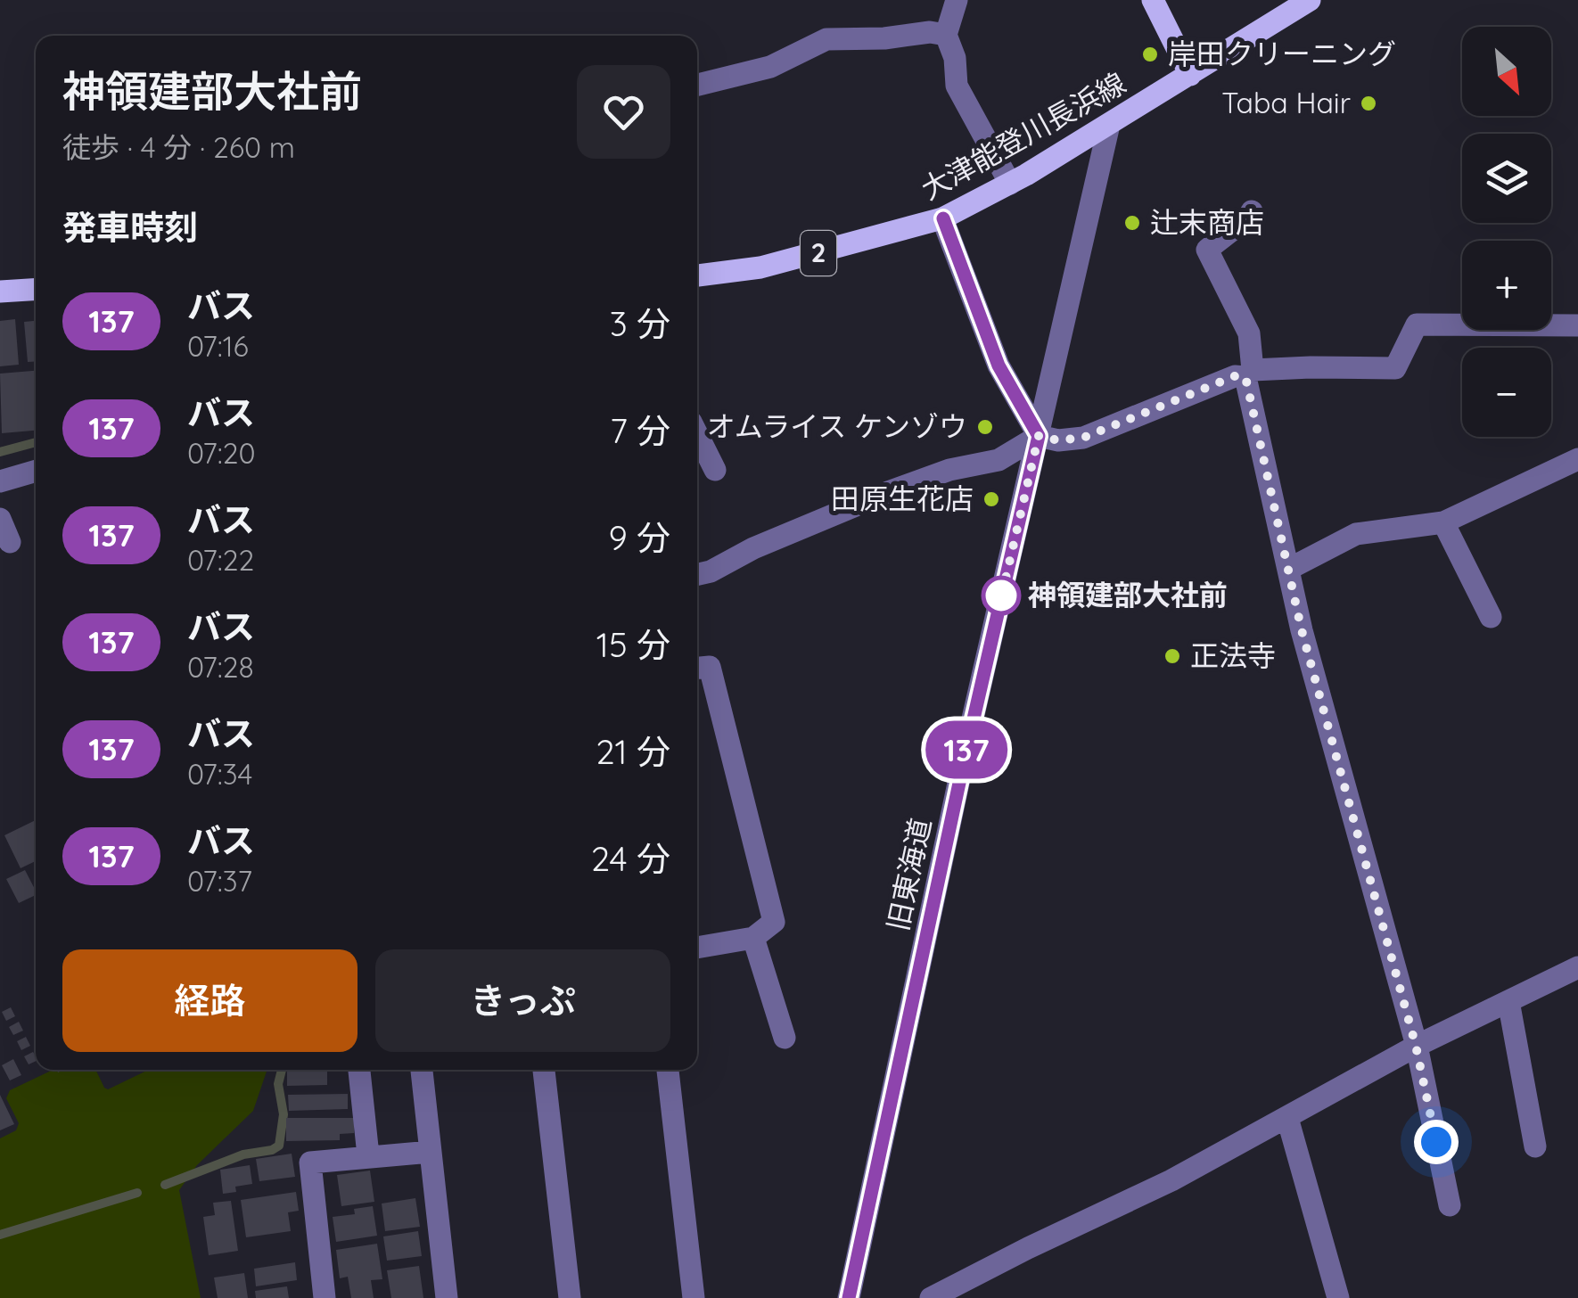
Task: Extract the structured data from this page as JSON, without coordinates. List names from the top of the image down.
{
  "streets": {
    "main road": ["大津能登川長浜線", "2"],
    "street": ["旧東海道"]
  },
  "crossings": [
    ["大津能登川長浜線", "旧東海道"]
  ],
  "places": [
    "岸田クリーニング",
    "Taba Hair",
    "辻末商店",
    "オムライス ケンゾウ",
    "田原生花店",
    "神領建部大社前",
    "正法寺"
  ],
  "lines": ["bus line 137"],
  "north": "bottom right",
  "page": {
    "on_map": "137",
    "map_buttons": ["+", "−"],
    "heading": [
      ["神領建部大社前", "徒歩 · 4 分 · 260 m"],
      "発車時刻"
    ],
    "list": [
      {
        "mark": "137",
        "name": "バス",
        "note": "07:16",
        "value": "3 分"
      },
      {
        "mark": "137",
        "name": "バス",
        "note": "07:20",
        "value": "7 分"
      },
      {
        "mark": "137",
        "name": "バス",
        "note": "07:22",
        "value": "9 分"
      },
      {
        "mark": "137",
        "name": "バス",
        "note": "07:28",
        "value": "15 分"
      },
      {
        "mark": "137",
        "name": "バス",
        "note": "07:34",
        "value": "21 分"
      },
      {
        "mark": "137",
        "name": "バス",
        "note": "07:37",
        "value": "24 分"
      }
    ],
    "buttons": ["経路", "きっぷ"]
  }
}
